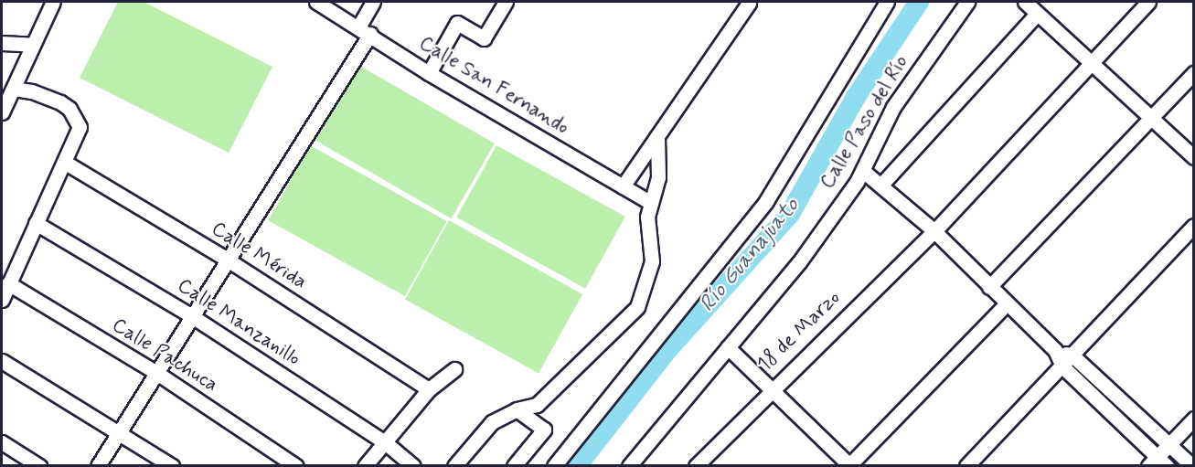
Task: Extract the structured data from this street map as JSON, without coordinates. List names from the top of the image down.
{
  "streets": {
    "street": [
      "Calle San Fernando",
      "Calle Paso del Río",
      "Calle Mérida",
      "Calle Manzanillo",
      "18 de Marzo",
      "Calle Pachuca"
    ]
  },
  "water": ["Río Guanajuato"]
}
